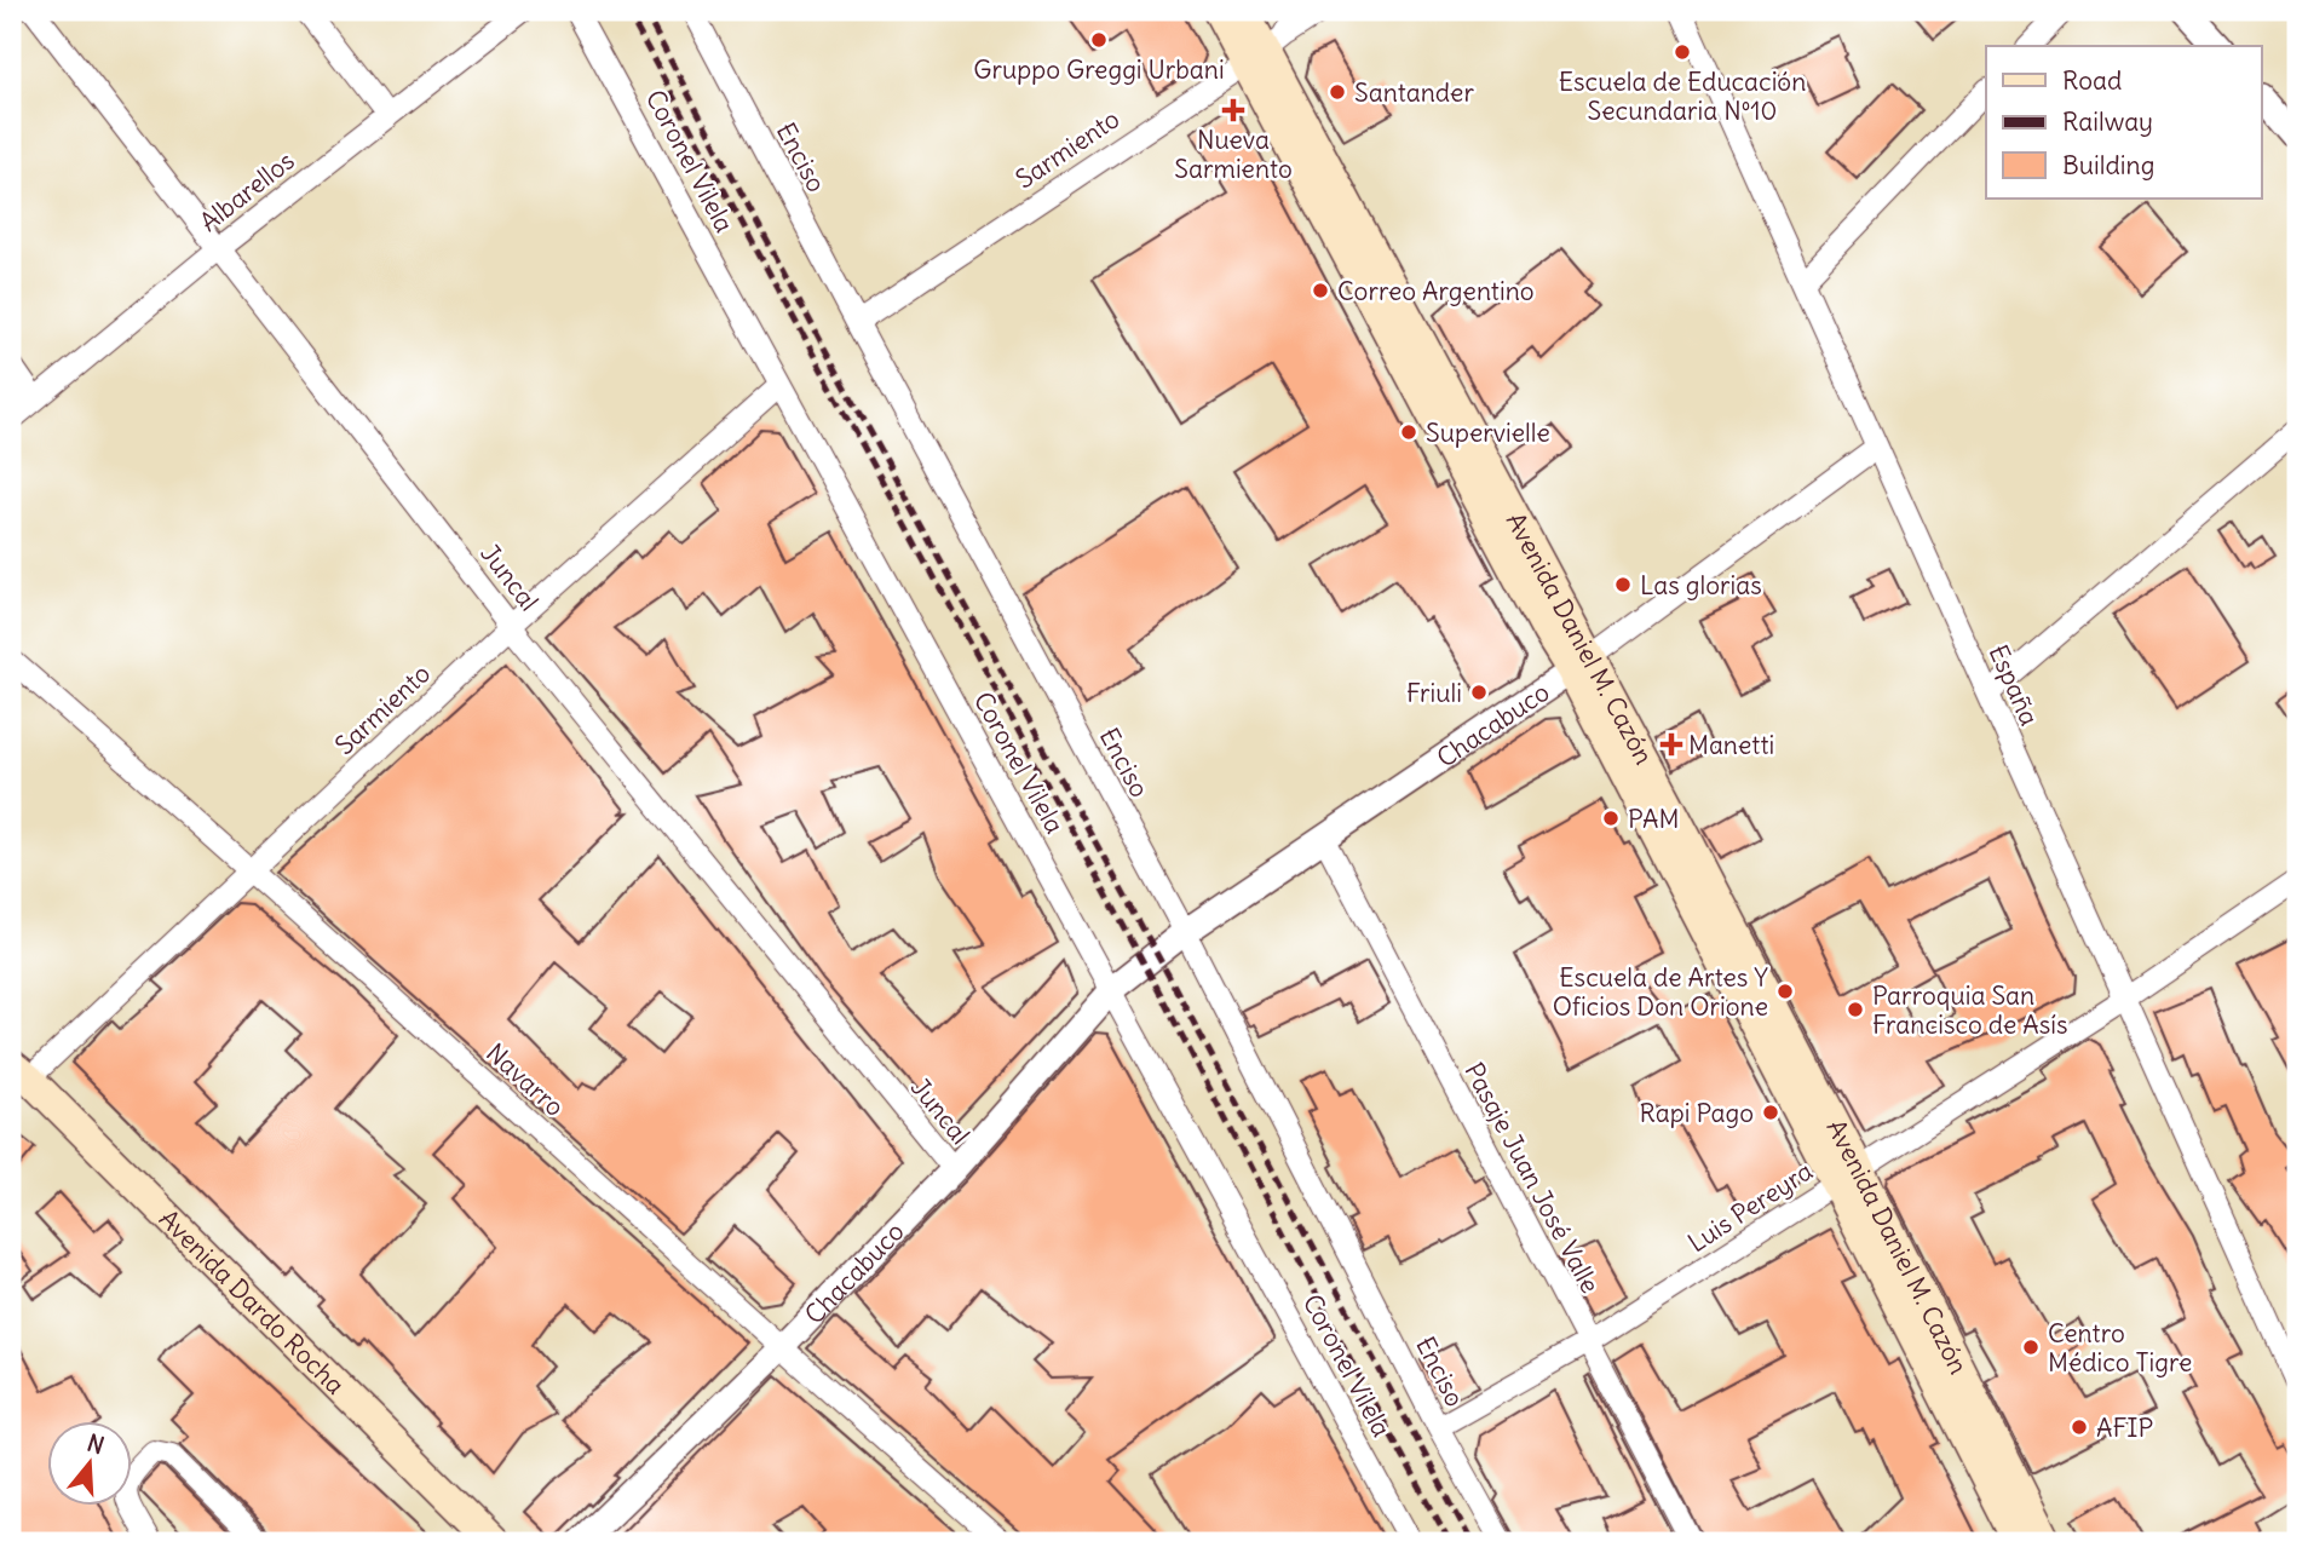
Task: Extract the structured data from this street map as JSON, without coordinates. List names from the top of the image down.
{
  "streets": {
    "main road": ["Avenida Daniel M. Cazón", "Avenida Dardo Rocha"],
    "street": [
      "Sarmiento",
      "Enciso",
      "Coronel Vilela",
      "Albarellos",
      "Juncal",
      "España",
      "Chacabuco",
      "Navarro",
      "Pasaje Juan José Valle",
      "Luis Pereyra"
    ]
  },
  "crossings": [
    ["Sarmiento", "Enciso"],
    ["Sarmiento", "Coronel Vilela"],
    ["Sarmiento", "Juncal"],
    ["Sarmiento", "Avenida Daniel M. Cazón"],
    ["Sarmiento", "Navarro"],
    ["Sarmiento", "Avenida Dardo Rocha"],
    ["Enciso", "Chacabuco"],
    ["Enciso", "Luis Pereyra"],
    ["Coronel Vilela", "Chacabuco"],
    ["Albarellos", "Juncal"],
    ["Juncal", "Chacabuco"],
    ["Avenida Daniel M. Cazón", "Chacabuco"],
    ["Avenida Daniel M. Cazón", "Luis Pereyra"],
    ["España", "Chacabuco"],
    ["España", "Luis Pereyra"],
    ["Chacabuco", "Navarro"],
    ["Chacabuco", "Pasaje Juan José Valle"],
    ["Pasaje Juan José Valle", "Luis Pereyra"]
  ],
  "places": {
    "other": [
      "Gruppo Greggi Urbani",
      "Escuela de Educación Secundaria Nº10",
      "Santander",
      "Correo Argentino",
      "Supervielle",
      "Las glorias",
      "Friuli",
      "PAM",
      "Escuela de Artes Y Oficios Don Orione",
      "Parroquia San Francisco de Asís",
      "Rapi Pago",
      "Centro Médico Tigre",
      "AFIP"
    ],
    "health": ["Nueva Sarmiento", "Manetti"]
  },
  "legend": ["Road", "Railway", "Building"],
  "north": "top"
}
